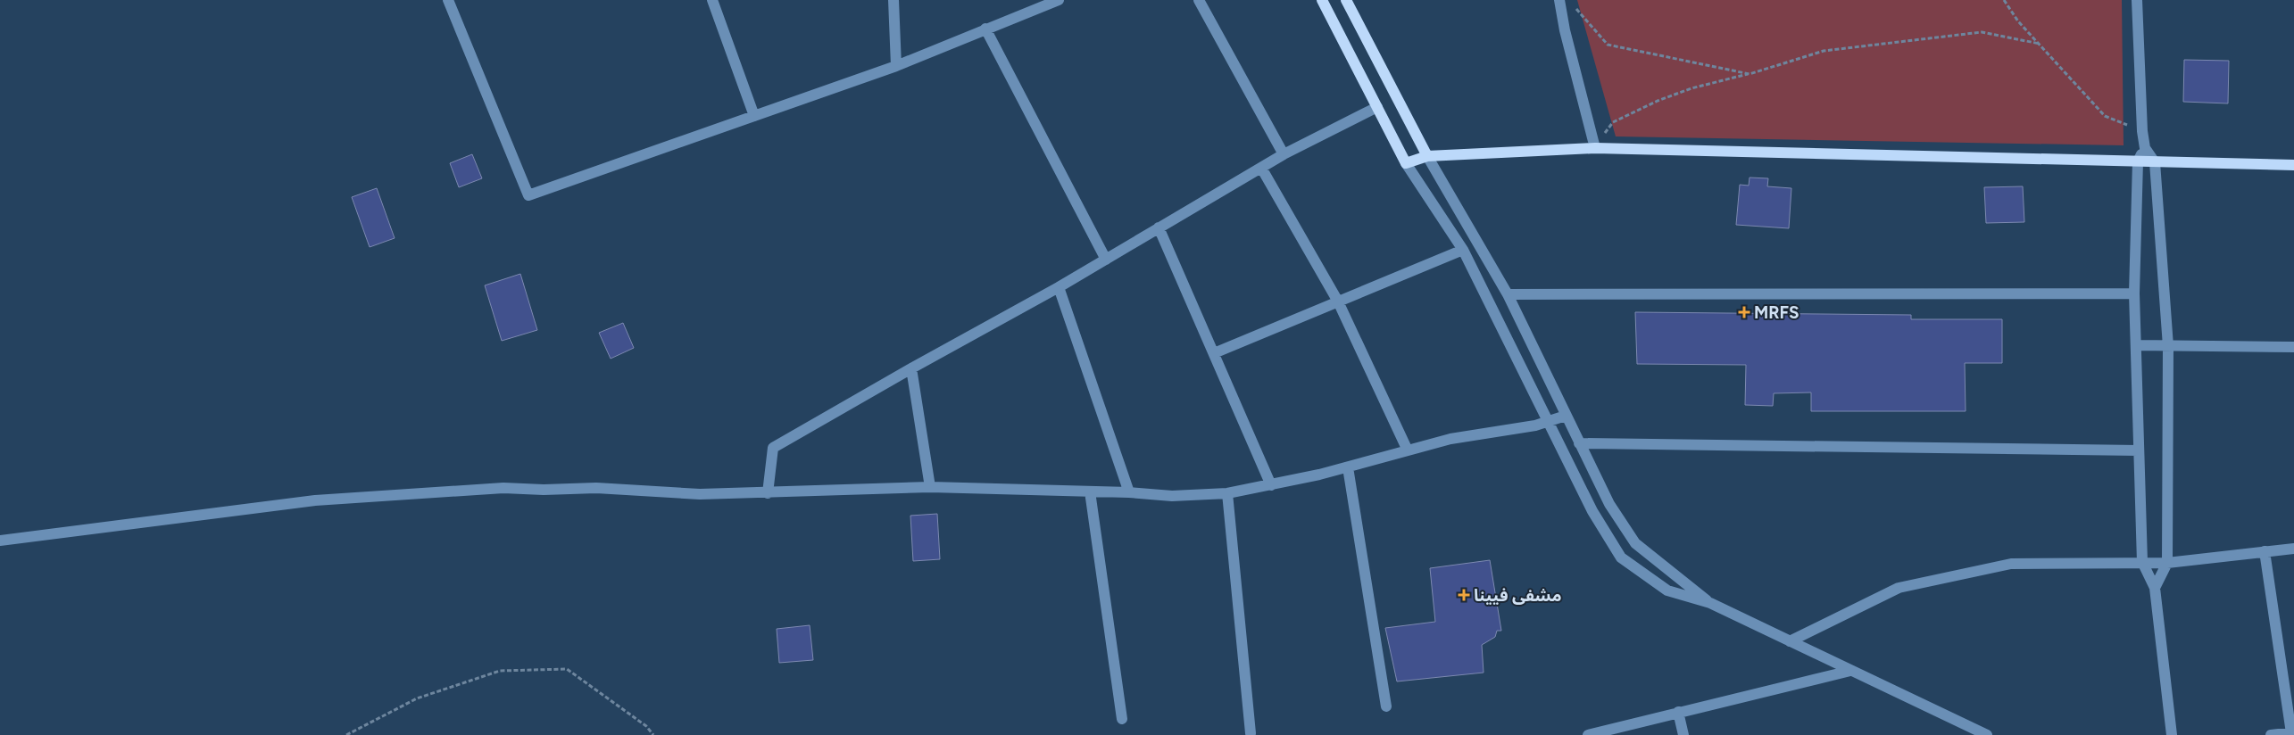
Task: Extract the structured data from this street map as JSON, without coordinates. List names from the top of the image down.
{
  "places": {
    "health": ["MRFS", "مشفى فيينا"]
  }
}
